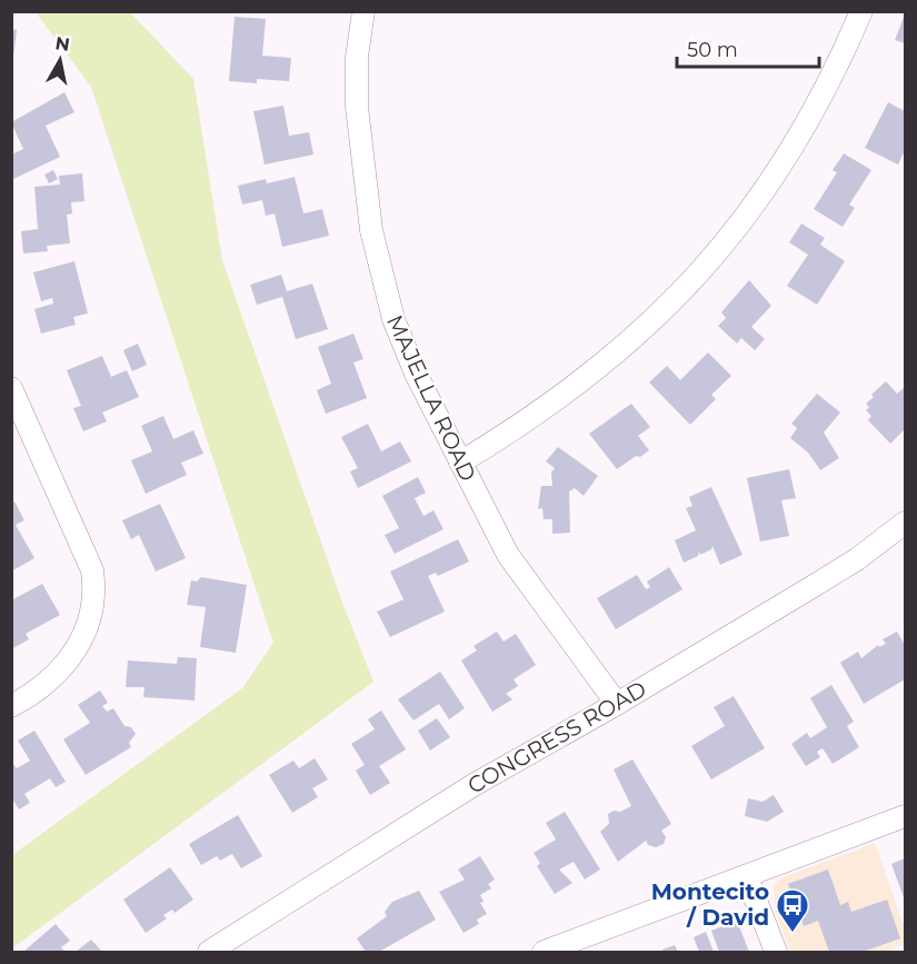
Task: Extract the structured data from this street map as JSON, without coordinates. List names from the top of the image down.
{
  "streets": {
    "street": ["MAJELLA ROAD", "CONGRESS ROAD"]
  },
  "crossings": [
    ["MAJELLA ROAD", "CONGRESS ROAD"]
  ],
  "places": {
    "bus stop": ["Montecito / David"]
  },
  "scale_bar": "50 m",
  "north": "top"
}
